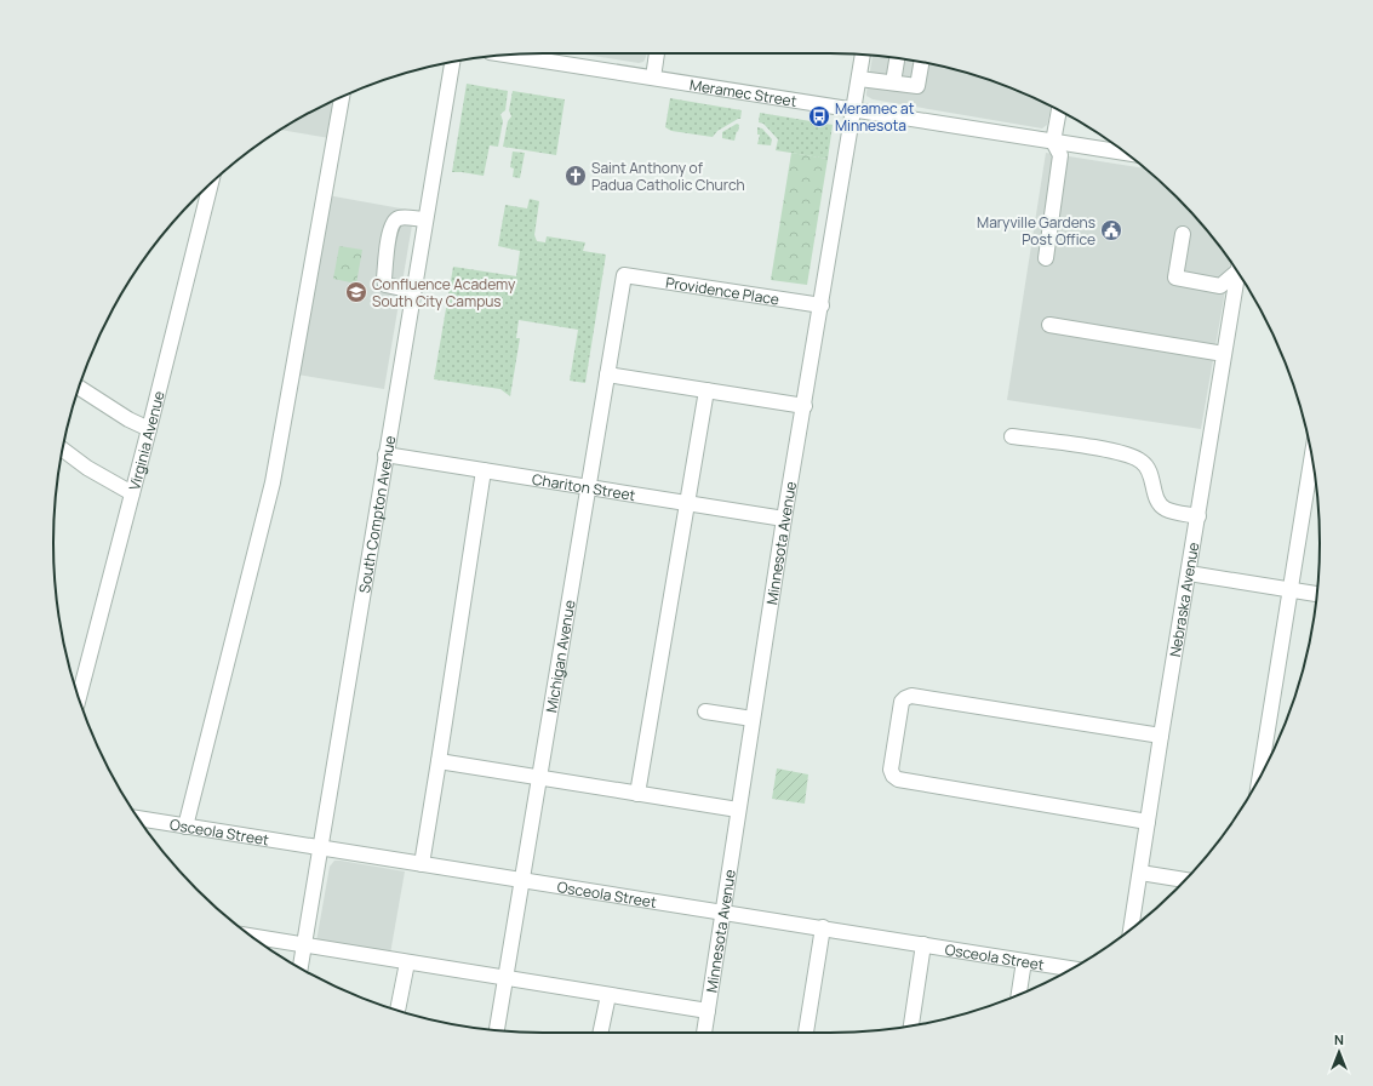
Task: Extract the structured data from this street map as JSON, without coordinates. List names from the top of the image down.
{
  "streets": {
    "street": [
      "Meramec Street",
      "Providence Place",
      "Virginia Avenue",
      "Chariton Street",
      "South Compton Avenue",
      "Minnesota Avenue",
      "Nebraska Avenue",
      "Michigan Avenue",
      "Osceola Street"
    ]
  },
  "crossings": [
    ["Meramec Street", "Minnesota Avenue"],
    ["Providence Place", "Minnesota Avenue"],
    ["Providence Place", "Michigan Avenue"],
    ["Chariton Street", "South Compton Avenue"],
    ["Chariton Street", "Minnesota Avenue"],
    ["Chariton Street", "Michigan Avenue"],
    ["South Compton Avenue", "Osceola Street"],
    ["Minnesota Avenue", "Osceola Street"],
    ["Michigan Avenue", "Osceola Street"]
  ],
  "places": {
    "bus stop": ["Meramec at Minnesota"],
    "church": ["Saint Anthony of Padua Catholic Church"],
    "public building": ["Maryville Gardens Post Office"],
    "school or university": ["Confluence Academy South City Campus"]
  },
  "north": "top"
}
